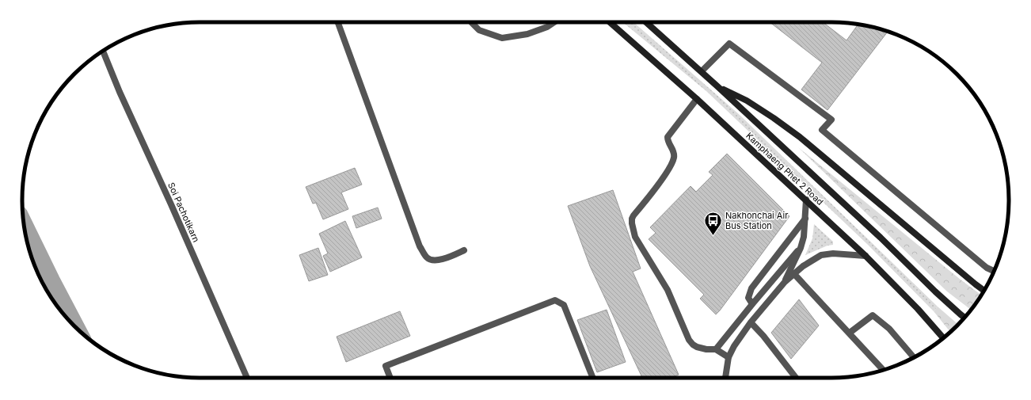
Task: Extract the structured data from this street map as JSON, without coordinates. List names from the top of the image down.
{
  "streets": {
    "main road": ["Kamphaeng Phet 2 Road"],
    "street": ["Soi Pachotikarn"]
  },
  "places": {
    "bus stop": ["Nakhonchai Air Bus Station"]
  }
}
